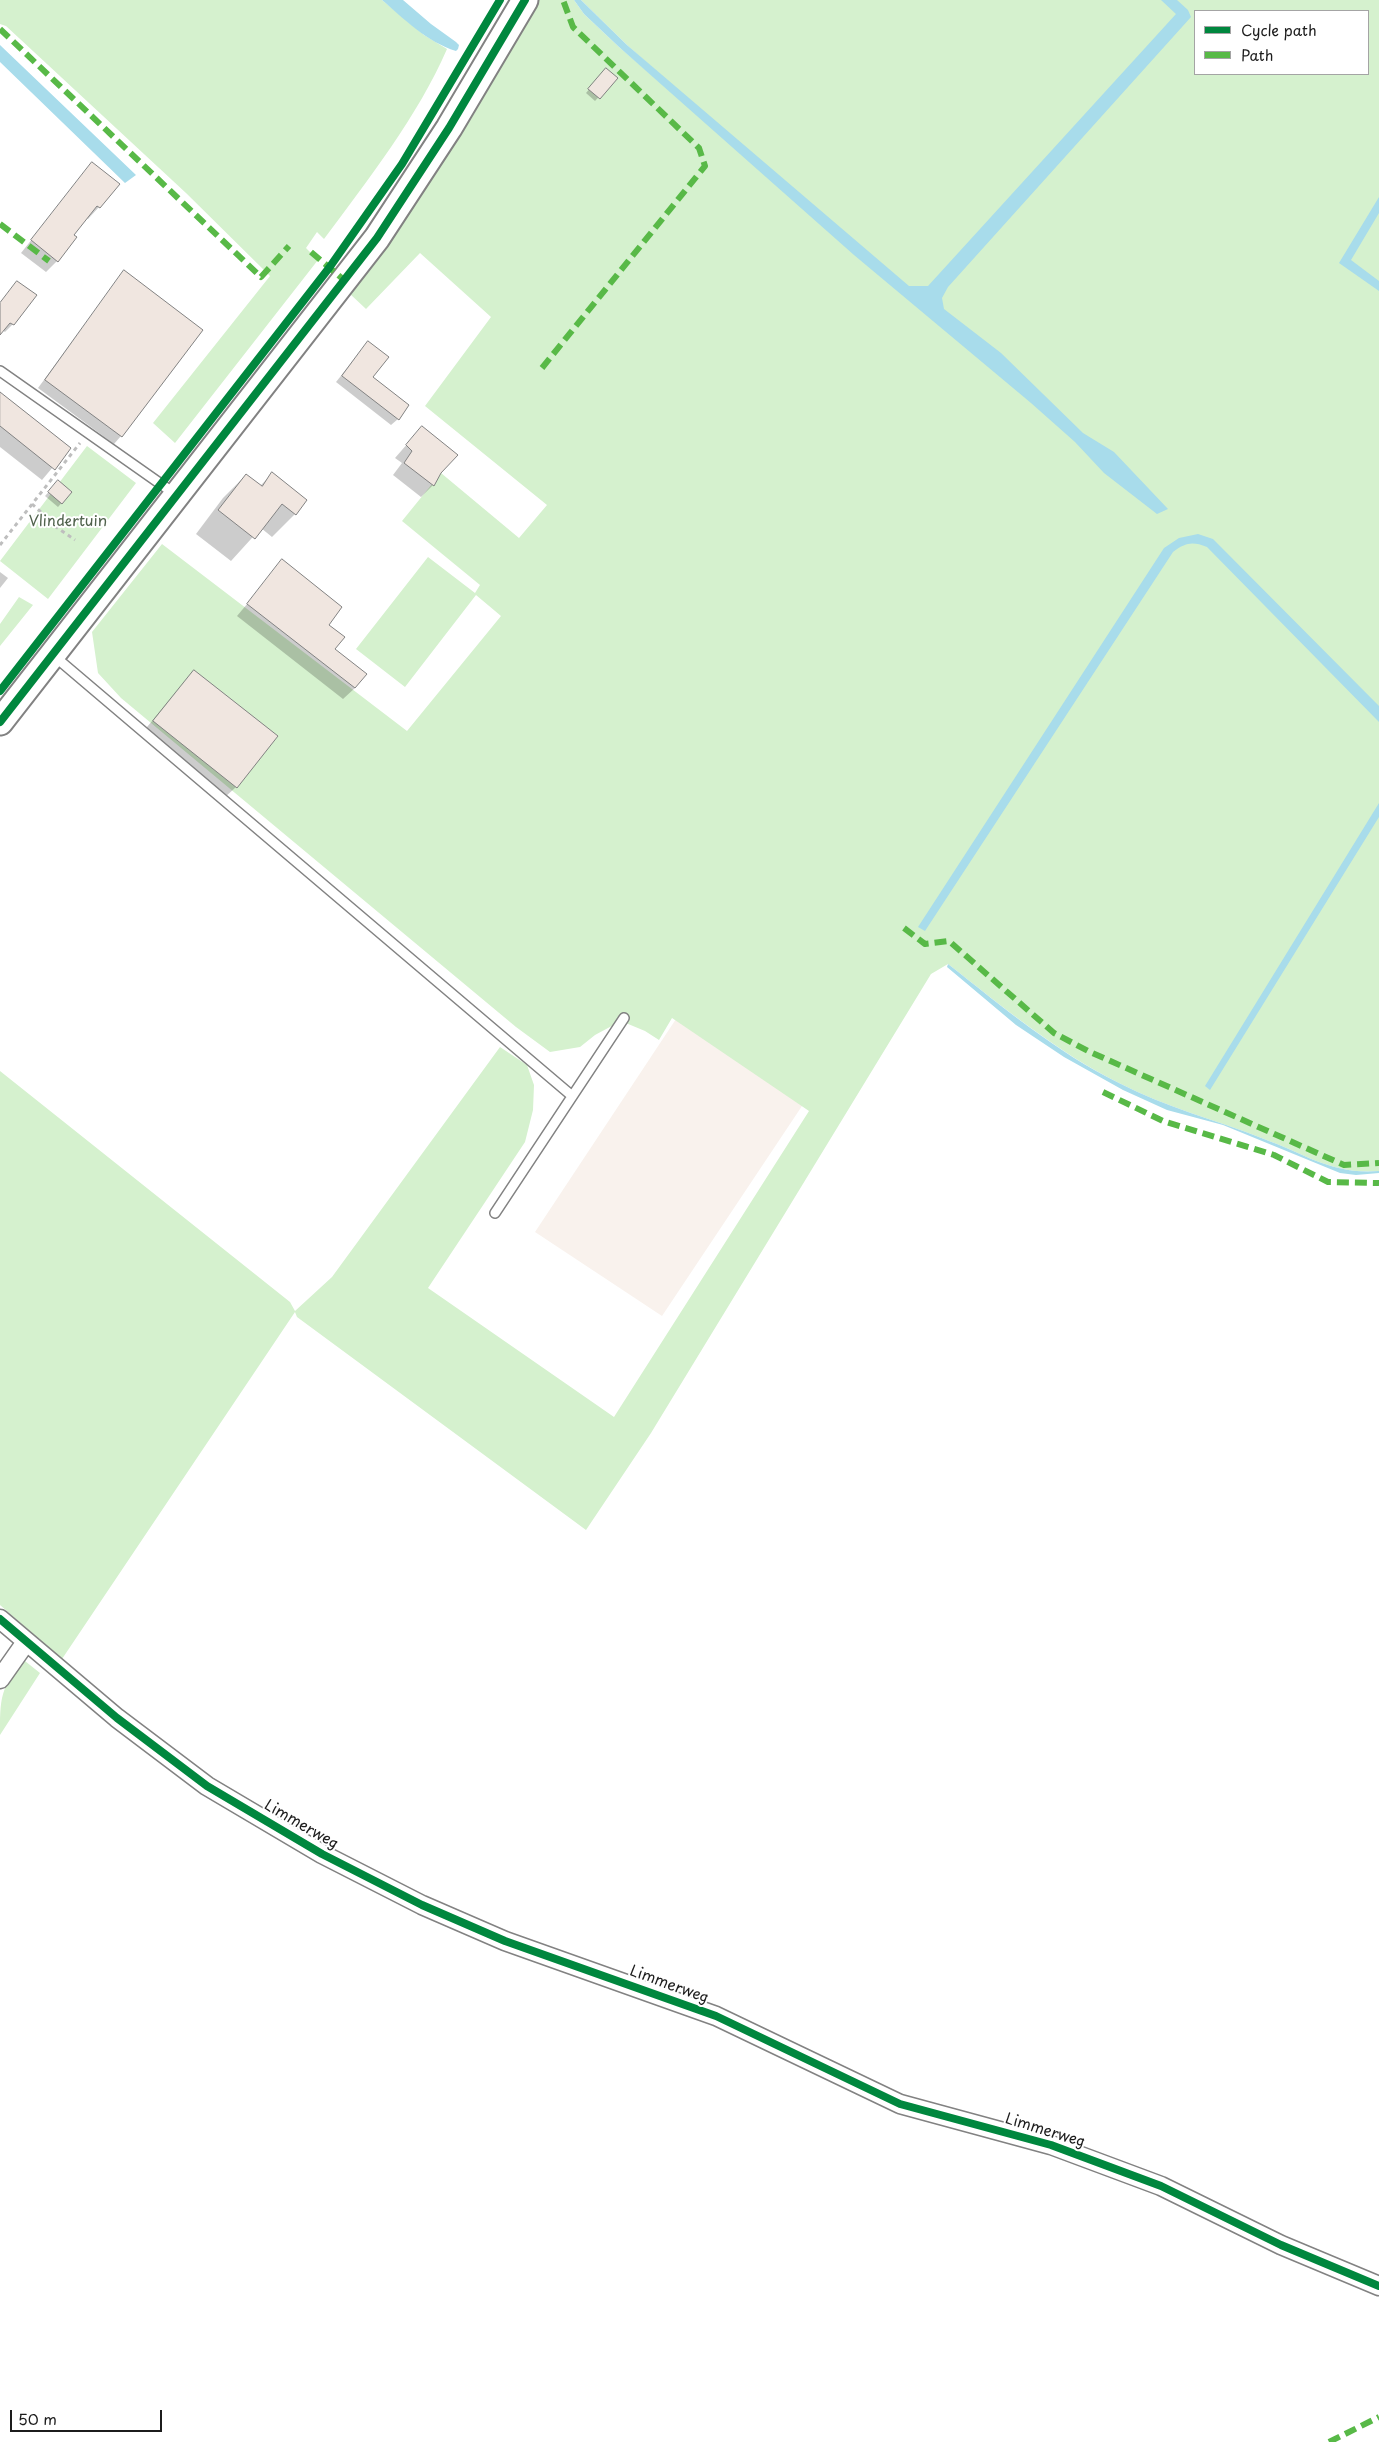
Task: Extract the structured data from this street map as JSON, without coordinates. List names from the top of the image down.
{
  "streets": {
    "street": ["Limmerweg"]
  },
  "parks": ["Vlindertuin"],
  "legend": ["Cycle path", "Path"],
  "scale_bar": "50 m"
}
